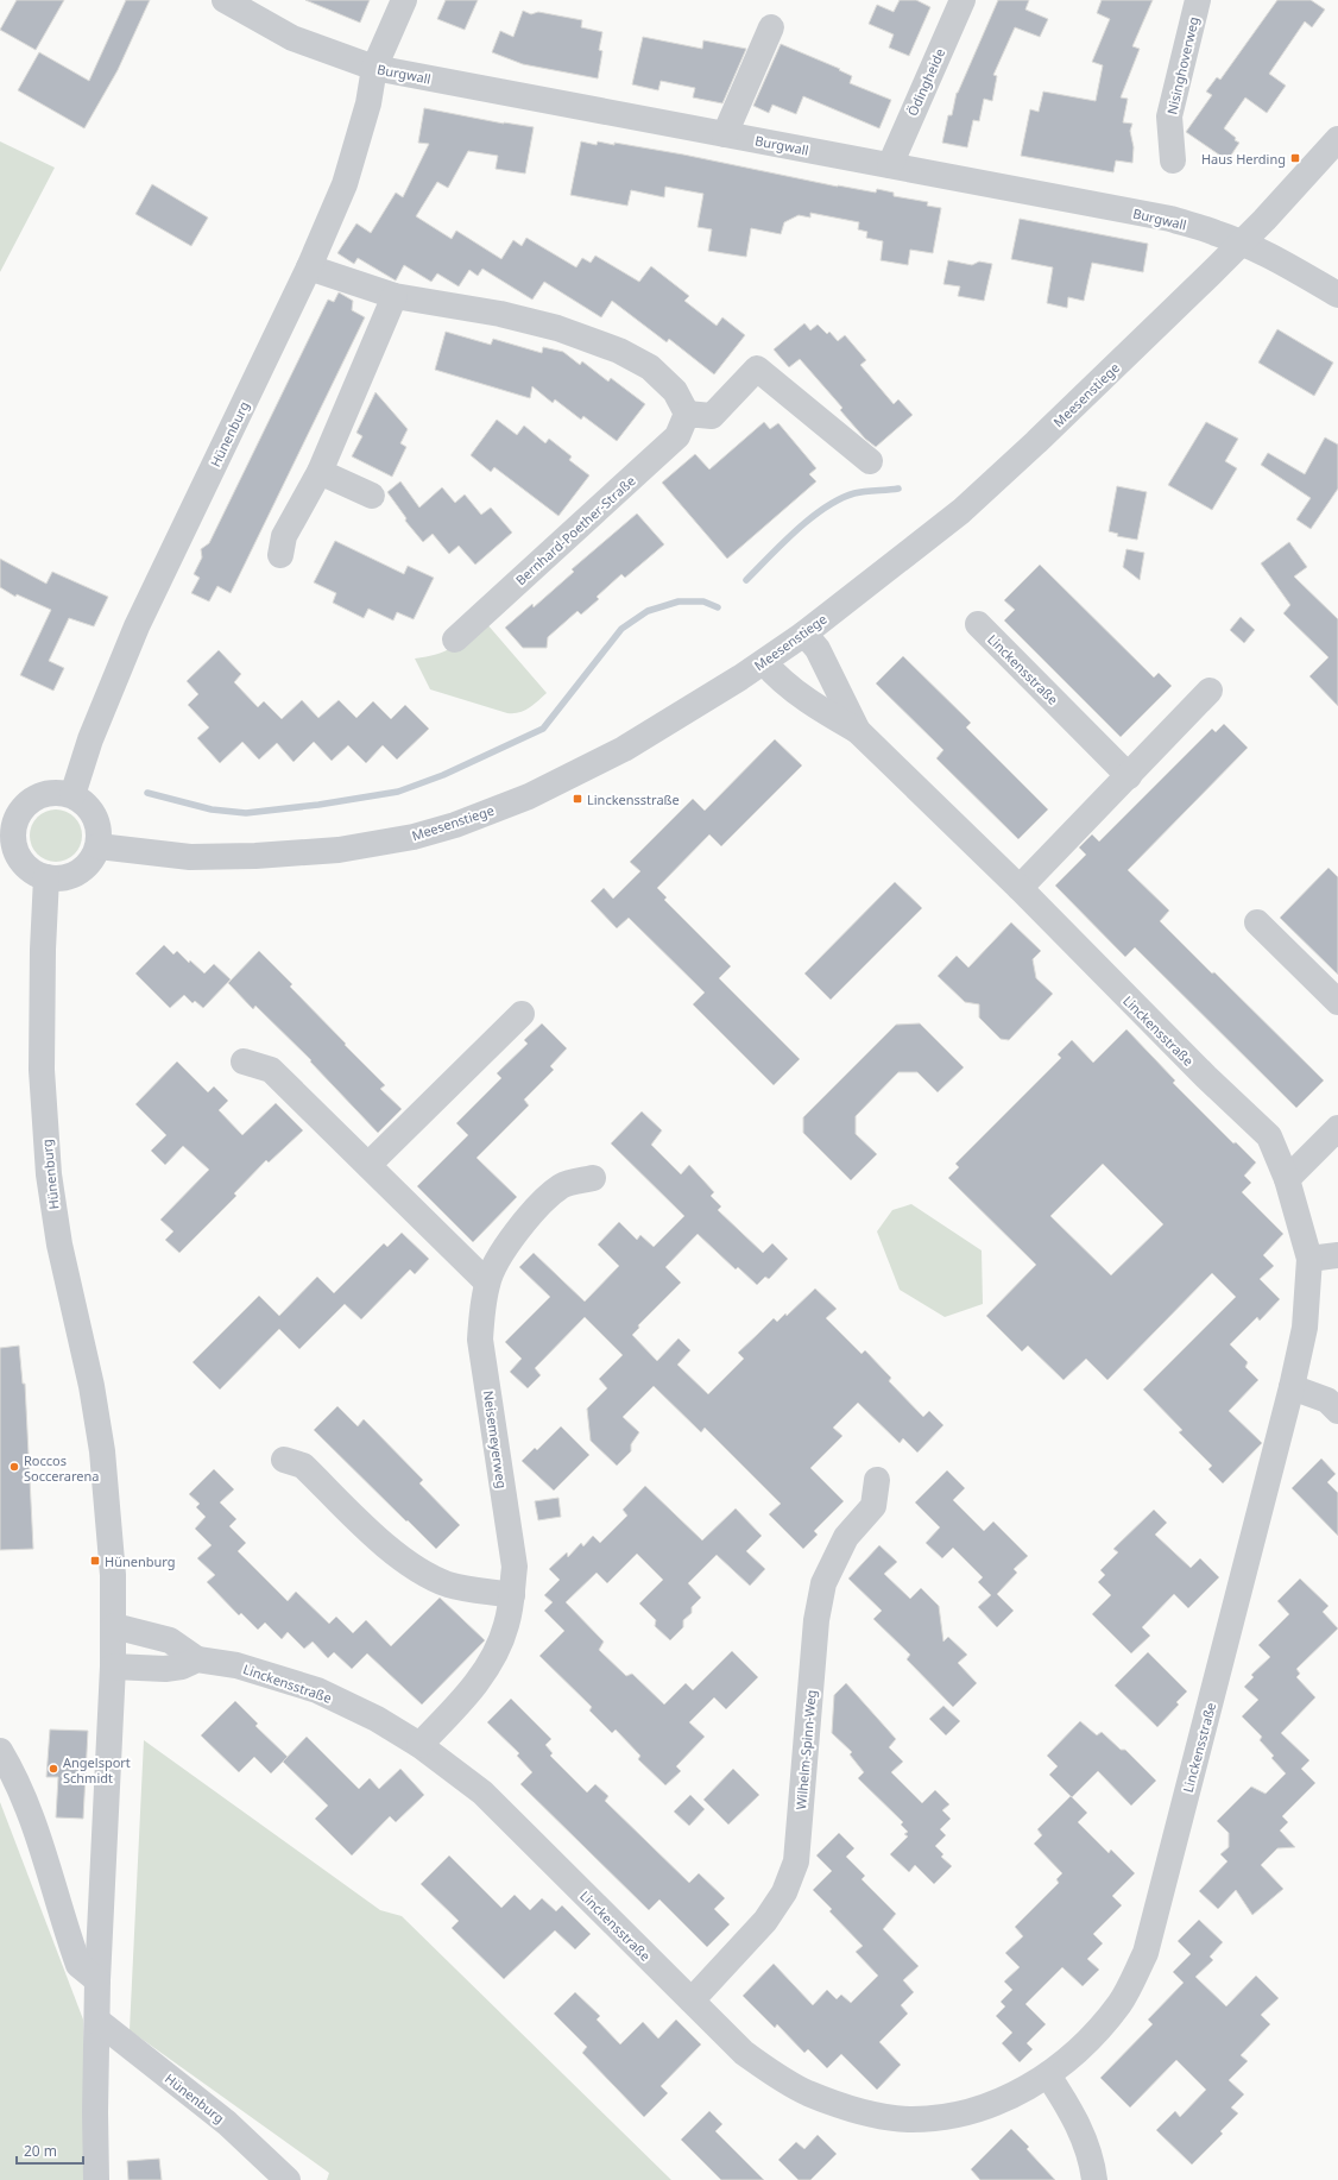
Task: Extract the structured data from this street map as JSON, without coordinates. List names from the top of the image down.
{
  "streets": {
    "street": [
      "Nisinghoverweg",
      "Burgwall",
      "Ödingheide",
      "Meesenstiege",
      "Hünenburg",
      "Bernhard-Poether-Straße",
      "Linckensstraße",
      "Neisemeyerweg",
      "Wilhelm-Spinn-Weg"
    ]
  },
  "crossings": [
    ["Burgwall", "Ödingheide"],
    ["Burgwall", "Meesenstiege"],
    ["Burgwall", "Hünenburg"],
    ["Meesenstiege", "Hünenburg"],
    ["Meesenstiege", "Linckensstraße"],
    ["Hünenburg", "Linckensstraße"],
    ["Linckensstraße", "Neisemeyerweg"],
    ["Linckensstraße", "Wilhelm-Spinn-Weg"]
  ],
  "places": {
    "transit": ["Haus Herding", "Linckensstraße", "Hünenburg"],
    "other": ["Roccos Soccerarena", "Angelsport Schmidt"]
  },
  "scale_bar": "20 m"
}
